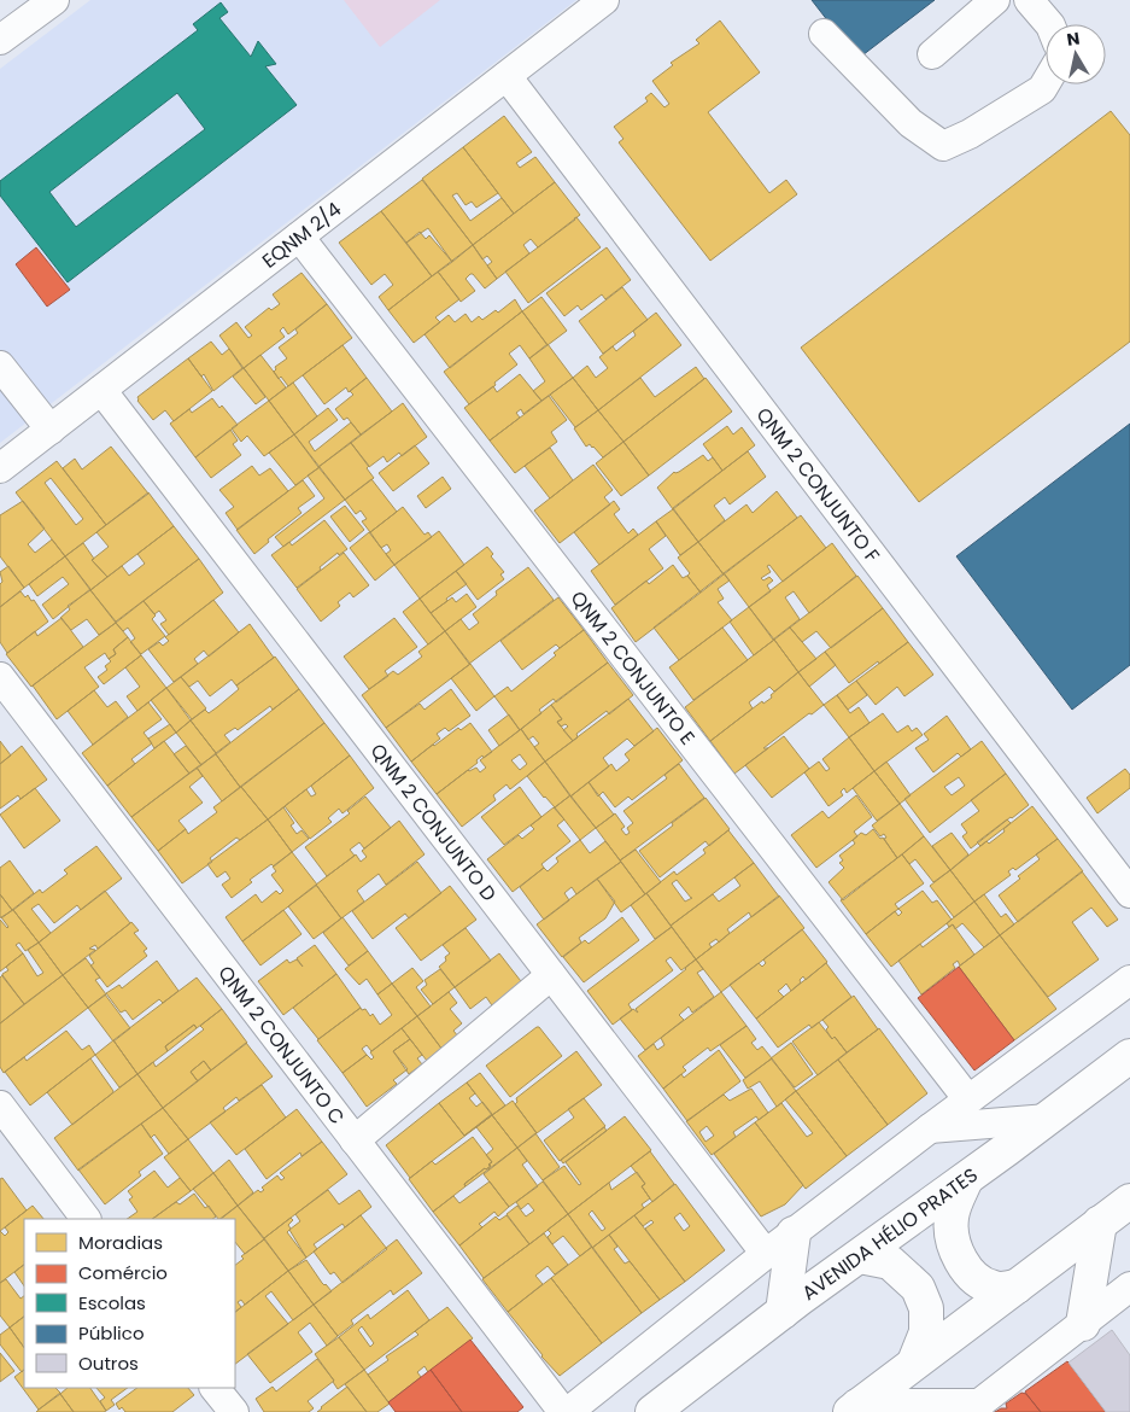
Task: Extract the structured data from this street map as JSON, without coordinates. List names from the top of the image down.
{
  "streets": {
    "main road": ["AVENIDA HÉLIO PRATES"],
    "street": [
      "EQNM 2/4",
      "QNM 2 CONJUNTO F",
      "QNM 2 CONJUNTO E",
      "QNM 2 CONJUNTO D",
      "QNM 2 CONJUNTO C"
    ]
  },
  "crossings": [
    ["EQNM 2/4", "QNM 2 CONJUNTO F"],
    ["EQNM 2/4", "QNM 2 CONJUNTO E"],
    ["EQNM 2/4", "QNM 2 CONJUNTO D"]
  ],
  "legend": [
    "Moradias",
    "Comércio",
    "Escolas",
    "Público",
    "Outros"
  ],
  "north": "top"
}
